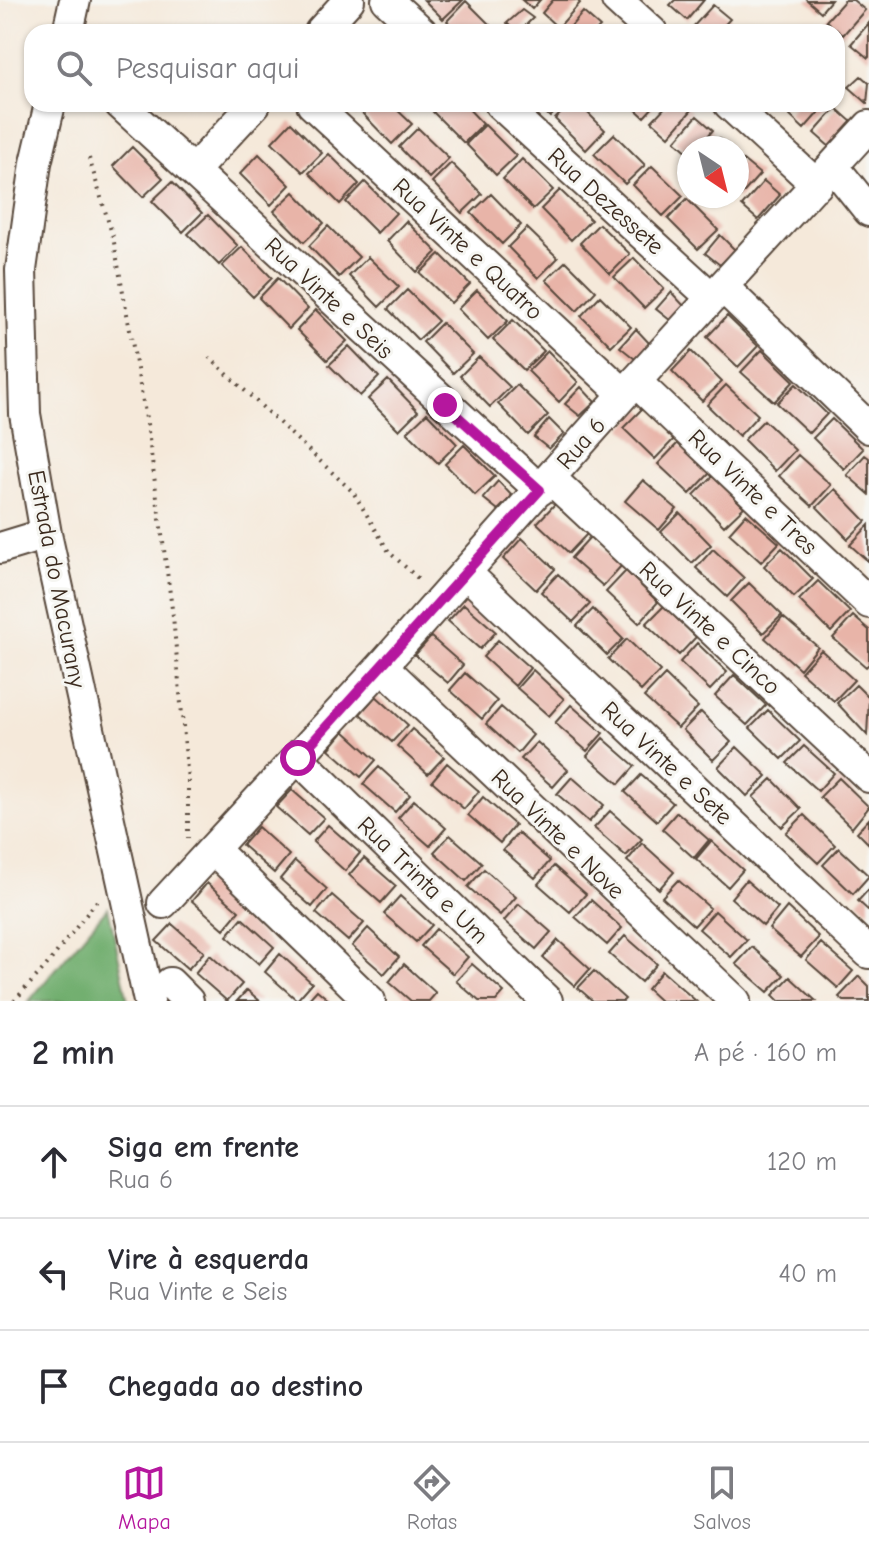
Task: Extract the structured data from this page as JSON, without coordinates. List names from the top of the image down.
{
  "streets": {
    "street": [
      "Rua Dezessete",
      "Rua Vinte e Quatro",
      "Rua Vinte e Seis",
      "Rua 6",
      "Rua Vinte e Tres",
      "Estrada do Macurany",
      "Rua Vinte e Cinco",
      "Rua Vinte e Sete",
      "Rua Vinte e Nove",
      "Rua Trinta e Um"
    ]
  },
  "crossings": [
    ["Rua Dezessete", "Rua 6"],
    ["Rua Vinte e Quatro", "Rua 6"],
    ["Rua Vinte e Quatro", "Rua Vinte e Tres"],
    ["Rua Vinte e Seis", "Rua 6"],
    ["Rua Vinte e Seis", "Rua Vinte e Cinco"],
    ["Rua 6", "Rua Vinte e Tres"],
    ["Rua 6", "Rua Vinte e Cinco"],
    ["Rua 6", "Rua Vinte e Sete"],
    ["Rua 6", "Rua Vinte e Nove"],
    ["Rua 6", "Rua Trinta e Um"]
  ],
  "north": "bottom right",
  "page": {
    "search": "Pesquisar aqui",
    "heading": ["2 min", "A pé · 160 m"],
    "list": [
      ["Siga em frente", "Rua 6", "120 m"],
      ["Vire à esquerda", "Rua Vinte e Seis", "40 m"],
      "Chegada ao destino"
    ],
    "nav": ["Mapa", "Rotas", "Salvos"]
  }
}
